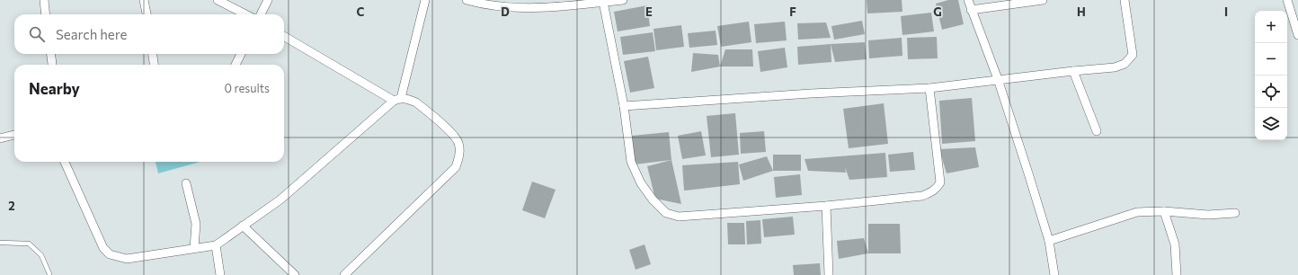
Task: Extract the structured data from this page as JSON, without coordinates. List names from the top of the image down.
{
  "page": {
    "map_buttons": ["+", "−"],
    "search": "Search here",
    "heading": ["Nearby", "0 results"]
  },
  "grid": {
    "columns": [
      "C",
      "D",
      "E",
      "F",
      "G",
      "H",
      "I"
    ],
    "rows": ["2"]
  }
}
